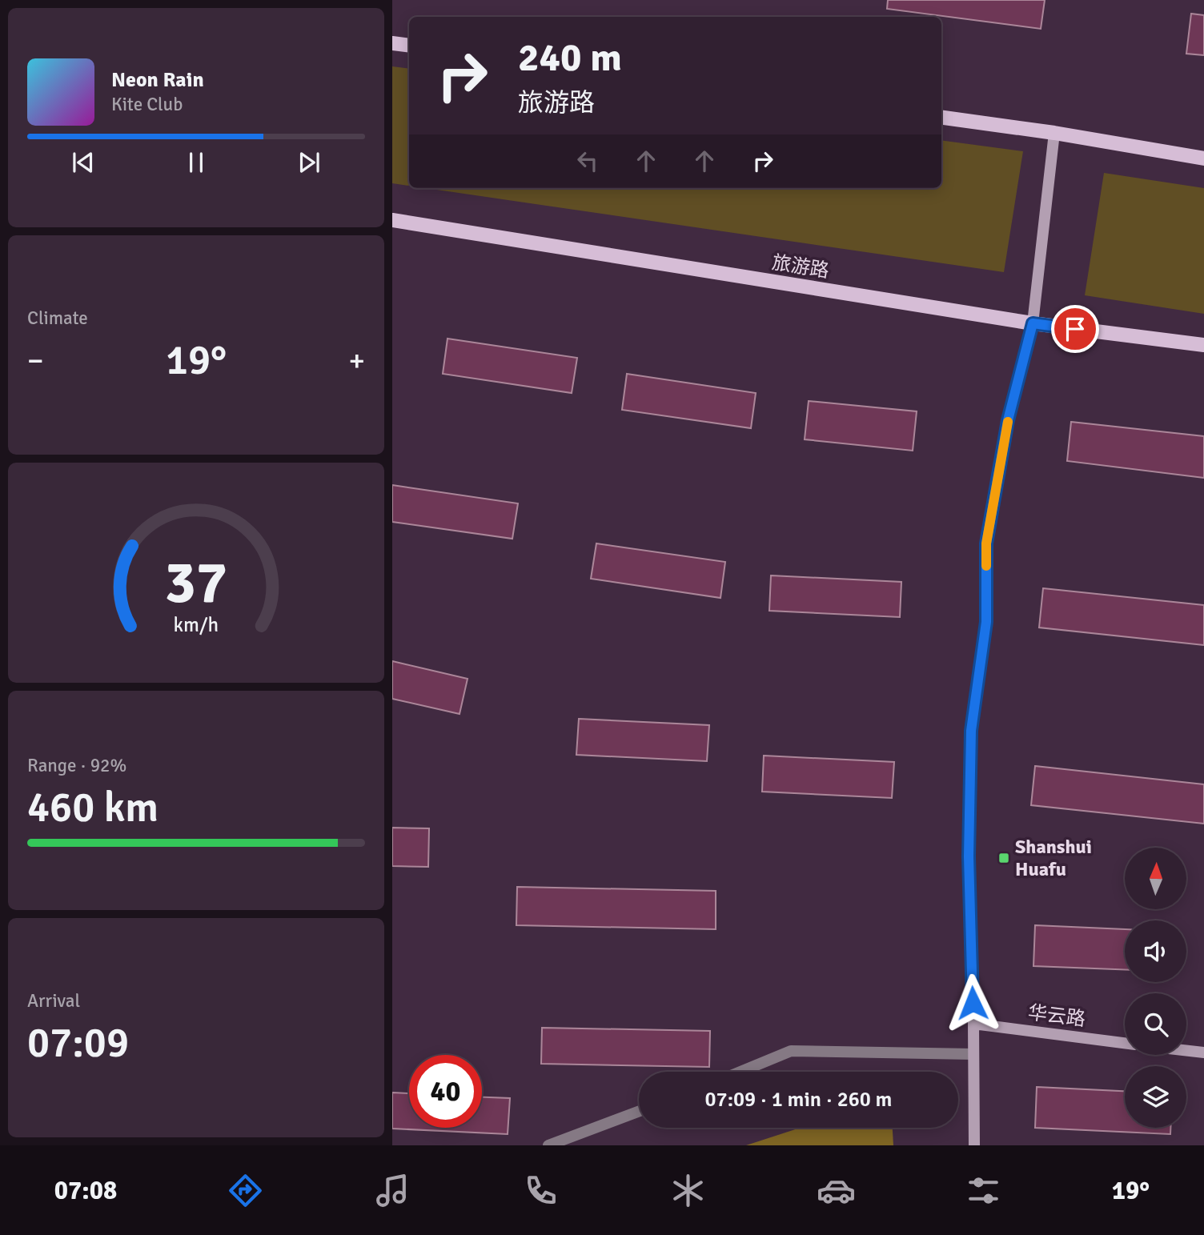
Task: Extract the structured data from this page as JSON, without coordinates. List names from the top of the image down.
{
  "streets": {
    "main road": ["旅游路"],
    "street": ["华云路"]
  },
  "places": {
    "transit": ["Shanshui Huafu"]
  },
  "north": "top",
  "page": {
    "turn": ["240 m", "旅游路"],
    "song": ["Neon Rain", "Kite Club"],
    "tile": [
      "Climate",
      ["Range · 92%", "460 km"],
      ["Arrival", "07:09"]
    ],
    "heat": ["−", "19°", "+"],
    "limit": "40",
    "trip": "07:09 · 1 min · 260 m",
    "tabs": ["07:08", "19°"],
    "gauge": ["37", "km/h"]
  }
}
